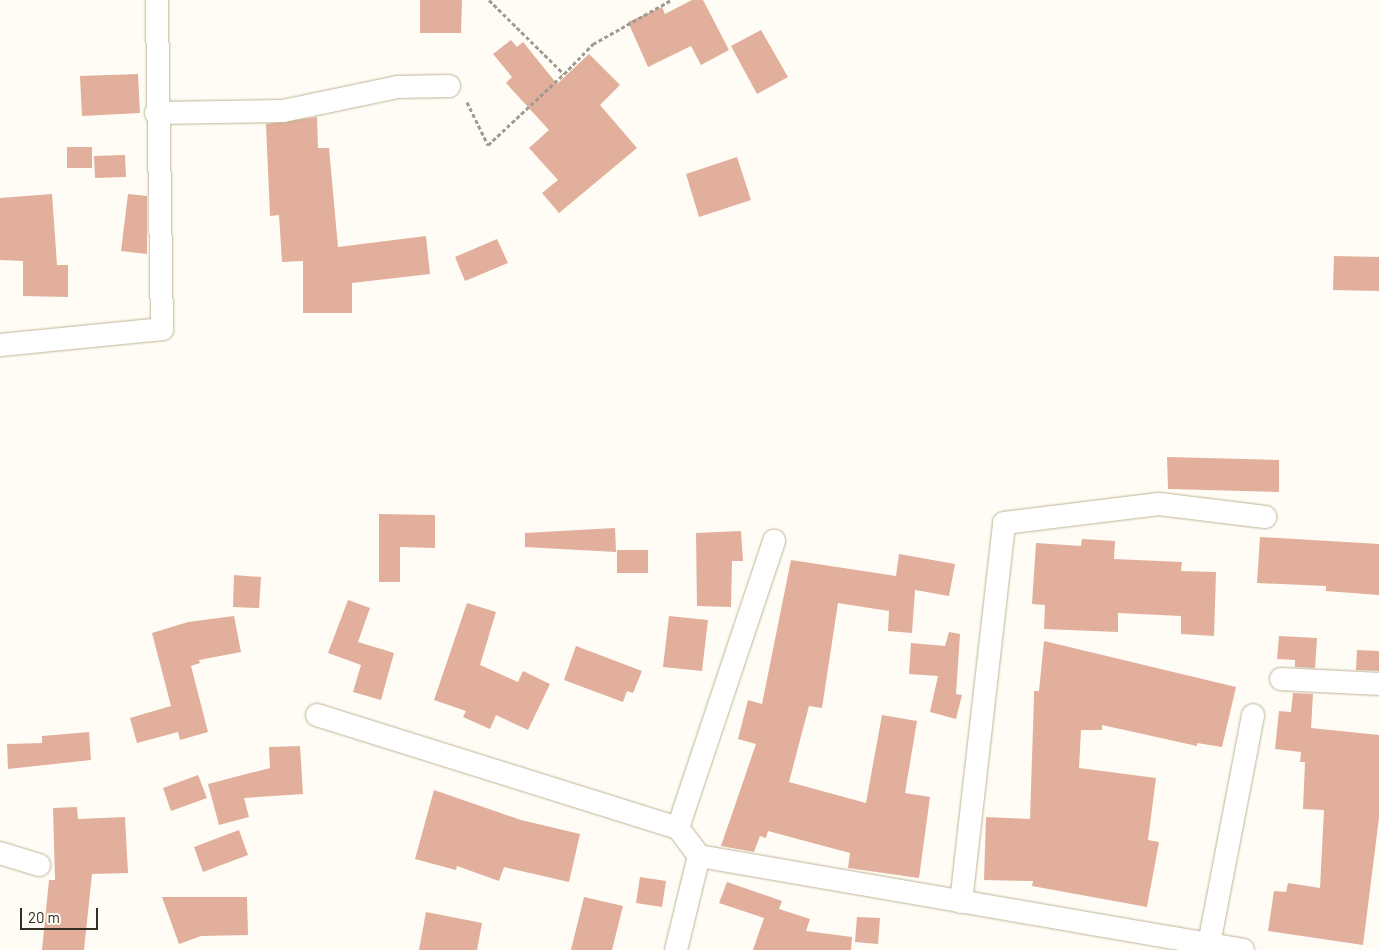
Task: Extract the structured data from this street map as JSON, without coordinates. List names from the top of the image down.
{
  "scale_bar": "20 m"
}
